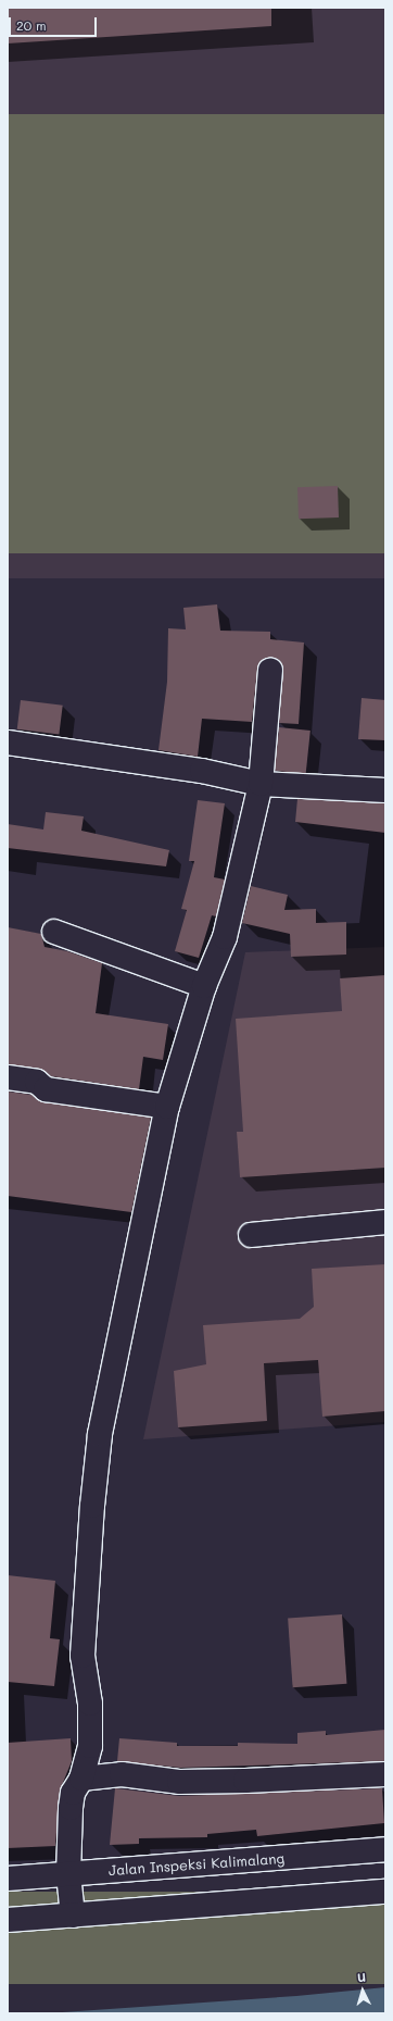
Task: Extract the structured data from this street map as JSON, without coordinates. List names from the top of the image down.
{
  "streets": {
    "street": ["Jalan Inspeksi Kalimalang"]
  },
  "scale_bar": "20 m",
  "north": "top"
}
